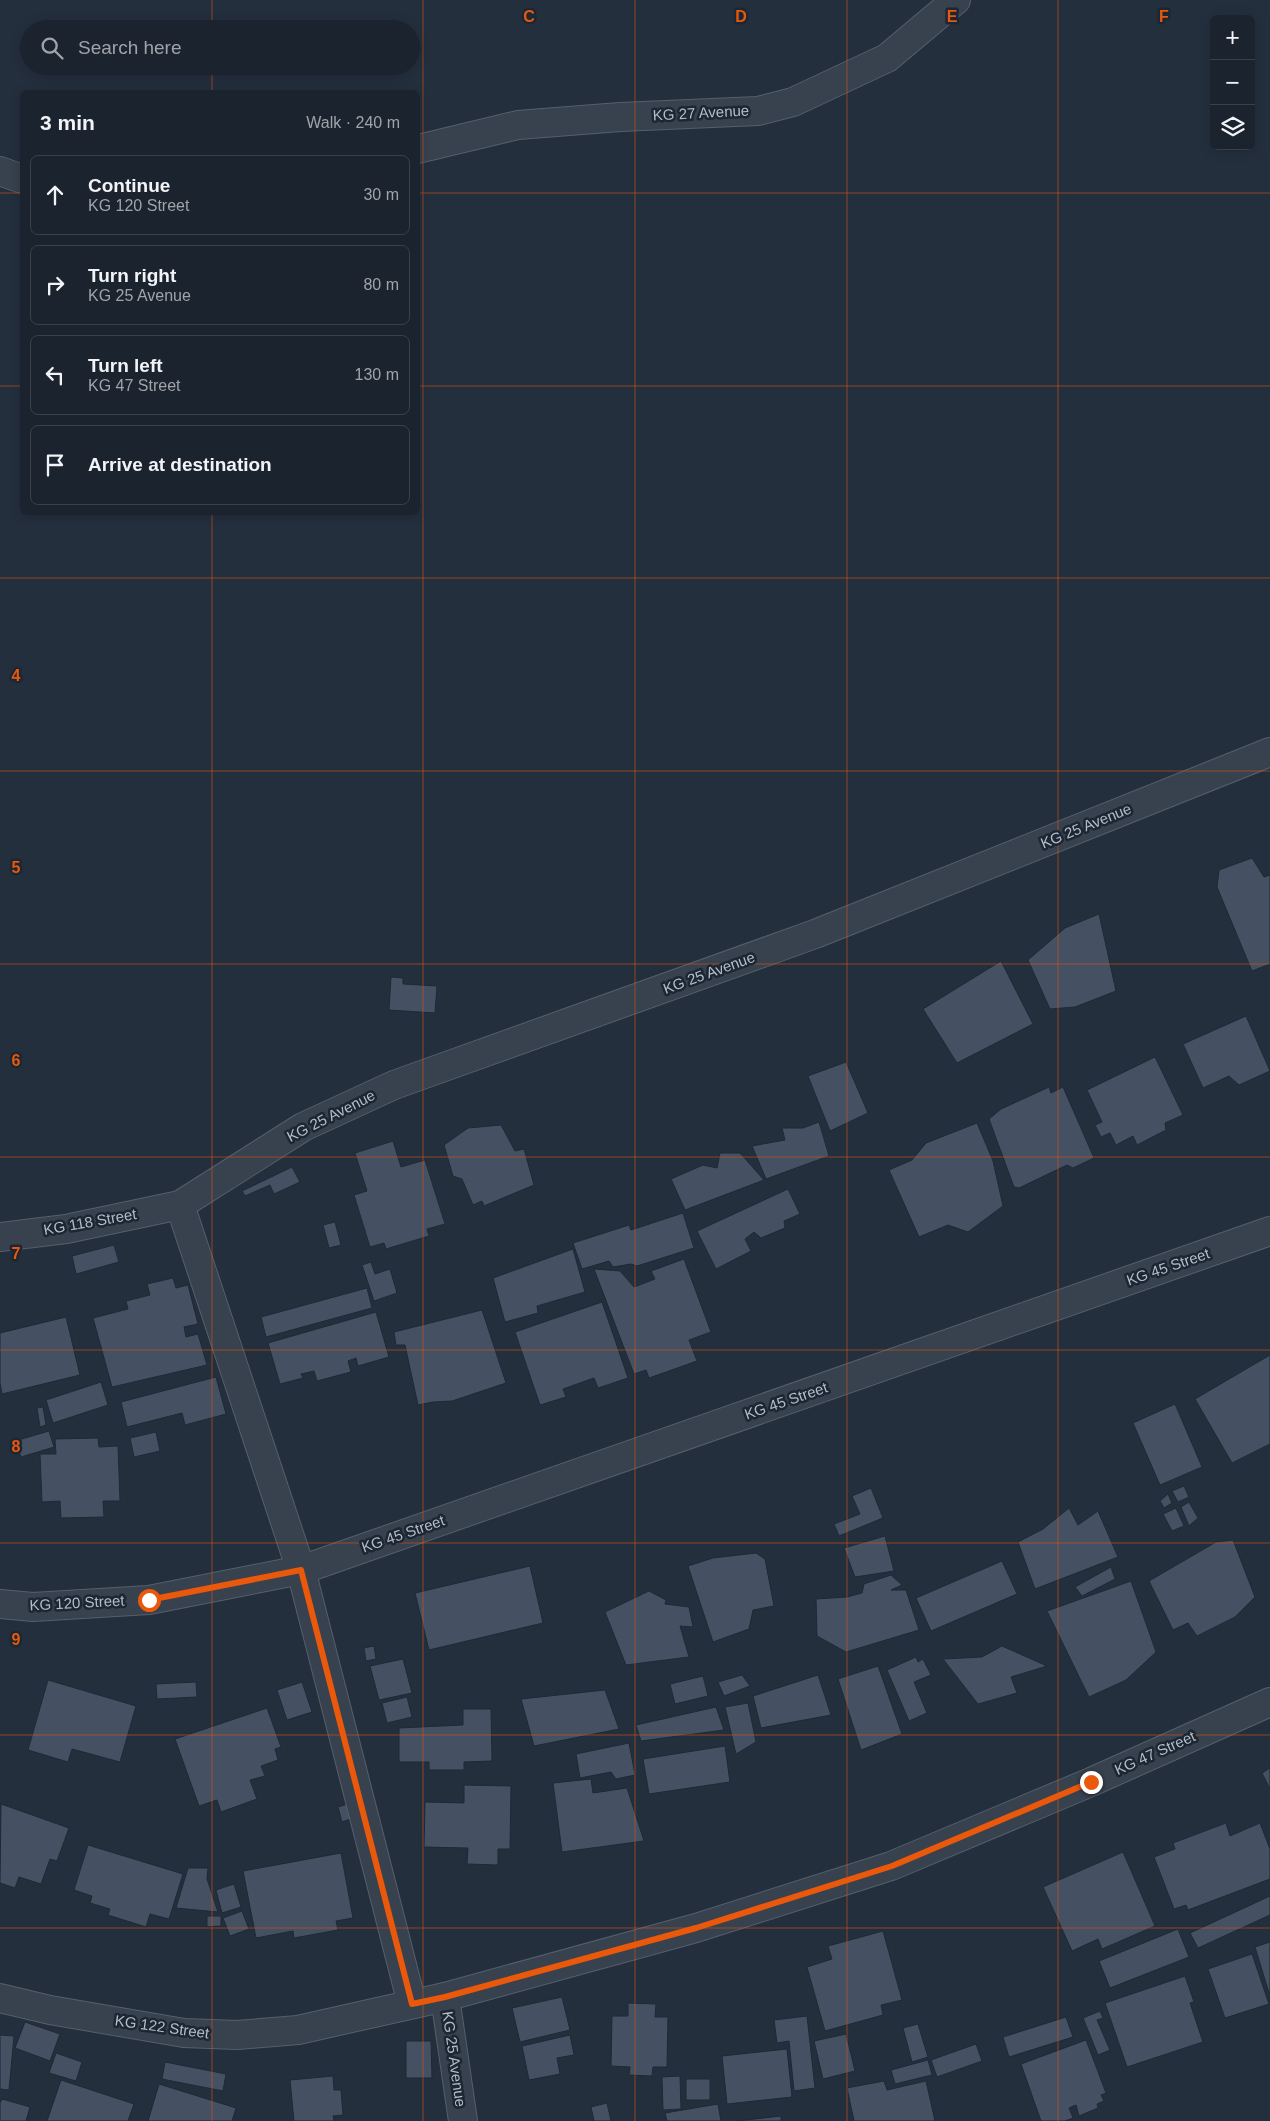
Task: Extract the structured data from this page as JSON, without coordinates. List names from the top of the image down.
{
  "streets": {
    "street": [
      "KG 27 Avenue",
      "KG 25 Avenue",
      "KG 118 Street",
      "KG 45 Street",
      "KG 120 Street",
      "KG 47 Street",
      "KG 122 Street"
    ]
  },
  "crossings": [
    ["KG 25 Avenue", "KG 118 Street"],
    ["KG 25 Avenue", "KG 47 Street"],
    ["KG 45 Street", "KG 120 Street"],
    ["KG 47 Street", "KG 122 Street"]
  ],
  "page": {
    "map_buttons": ["+", "−"],
    "search": "Search here",
    "heading": ["3 min", "Walk · 240 m"],
    "list": [
      ["Continue", "KG 120 Street", "30 m"],
      ["Turn right", "KG 25 Avenue", "80 m"],
      ["Turn left", "KG 47 Street", "130 m"],
      "Arrive at destination"
    ]
  },
  "grid": {
    "columns": [
      "C",
      "D",
      "E",
      "F"
    ],
    "rows": [
      "4",
      "5",
      "6",
      "7",
      "8",
      "9"
    ]
  }
}
